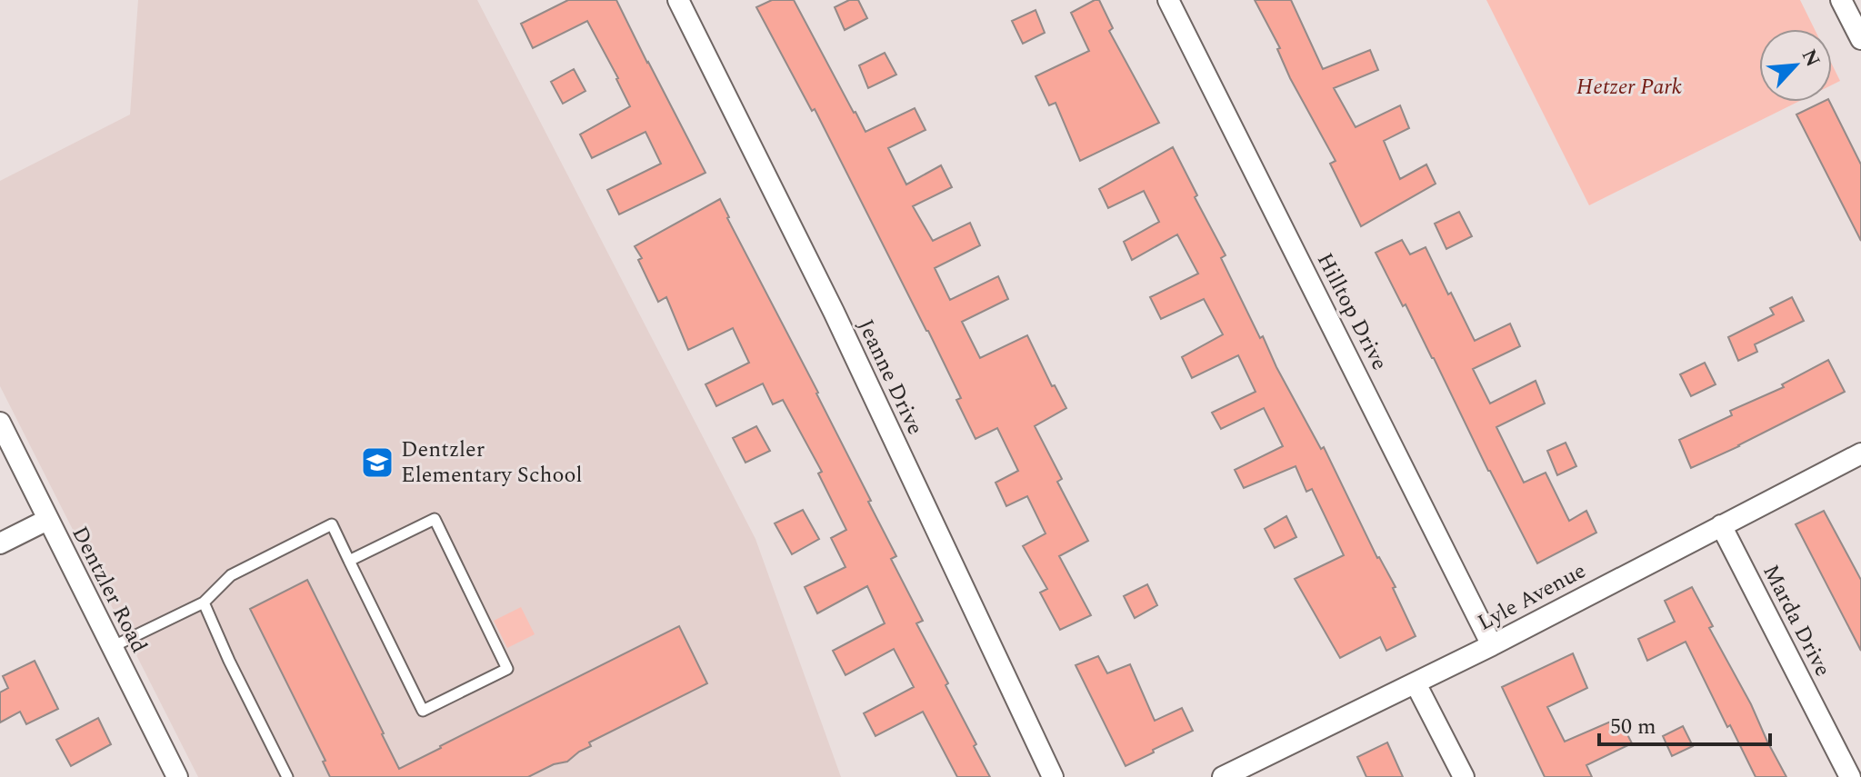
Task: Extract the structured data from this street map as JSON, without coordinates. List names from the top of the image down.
{
  "streets": {
    "street": [
      "Hilltop Drive",
      "Jeanne Drive",
      "Dentzler Road",
      "Lyle Avenue",
      "Marda Drive"
    ]
  },
  "crossings": [
    ["Hilltop Drive", "Lyle Avenue"],
    ["Lyle Avenue", "Marda Drive"]
  ],
  "parks": ["Hetzer Park"],
  "places": {
    "school or university": ["Dentzler Elementary School"]
  },
  "scale_bar": "50 m",
  "north": "top right"
}
